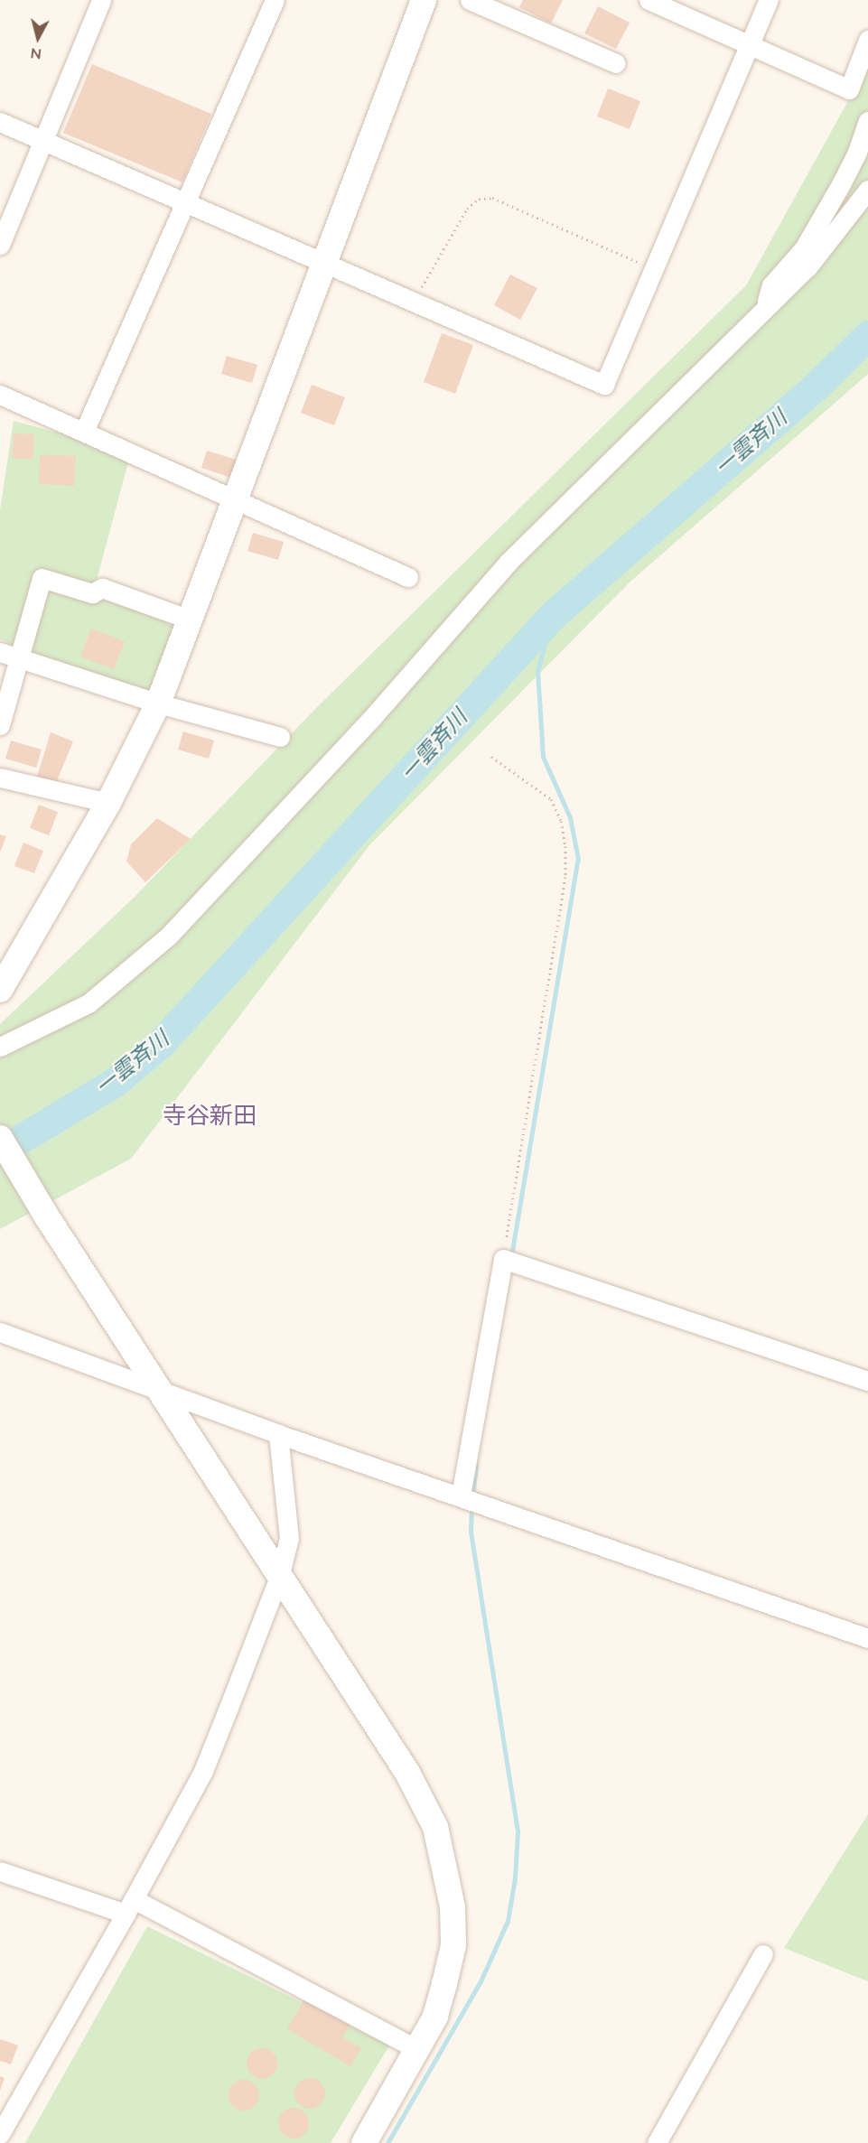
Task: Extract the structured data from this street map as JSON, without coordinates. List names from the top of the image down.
{
  "districts": ["寺谷新田"],
  "water": ["一雲斉川"],
  "north": "bottom"
}
